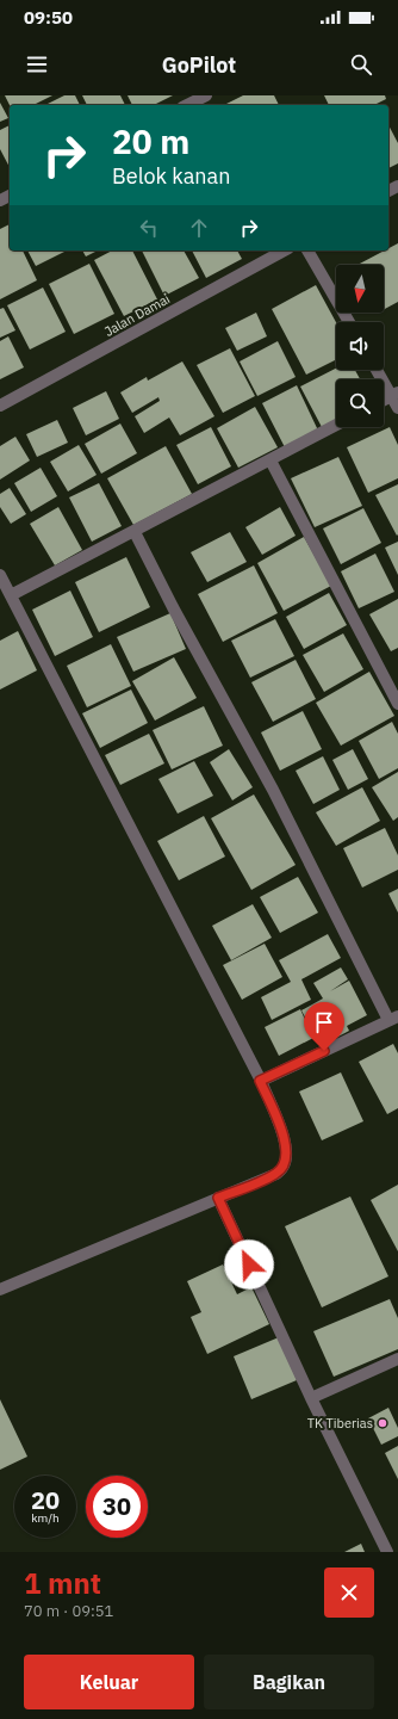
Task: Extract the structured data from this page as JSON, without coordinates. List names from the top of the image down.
{
  "streets": {
    "street": ["Jalan Damai"]
  },
  "places": ["TK Tiberias"],
  "north": "bottom",
  "page": {
    "status": "09:50",
    "header": "GoPilot",
    "turn": ["20 m", "Belok kanan"],
    "speed": "20 km/h",
    "limit": "30",
    "heading": ["1 mnt", "70 m · 09:51"],
    "buttons": ["Keluar", "Bagikan"]
  }
}
